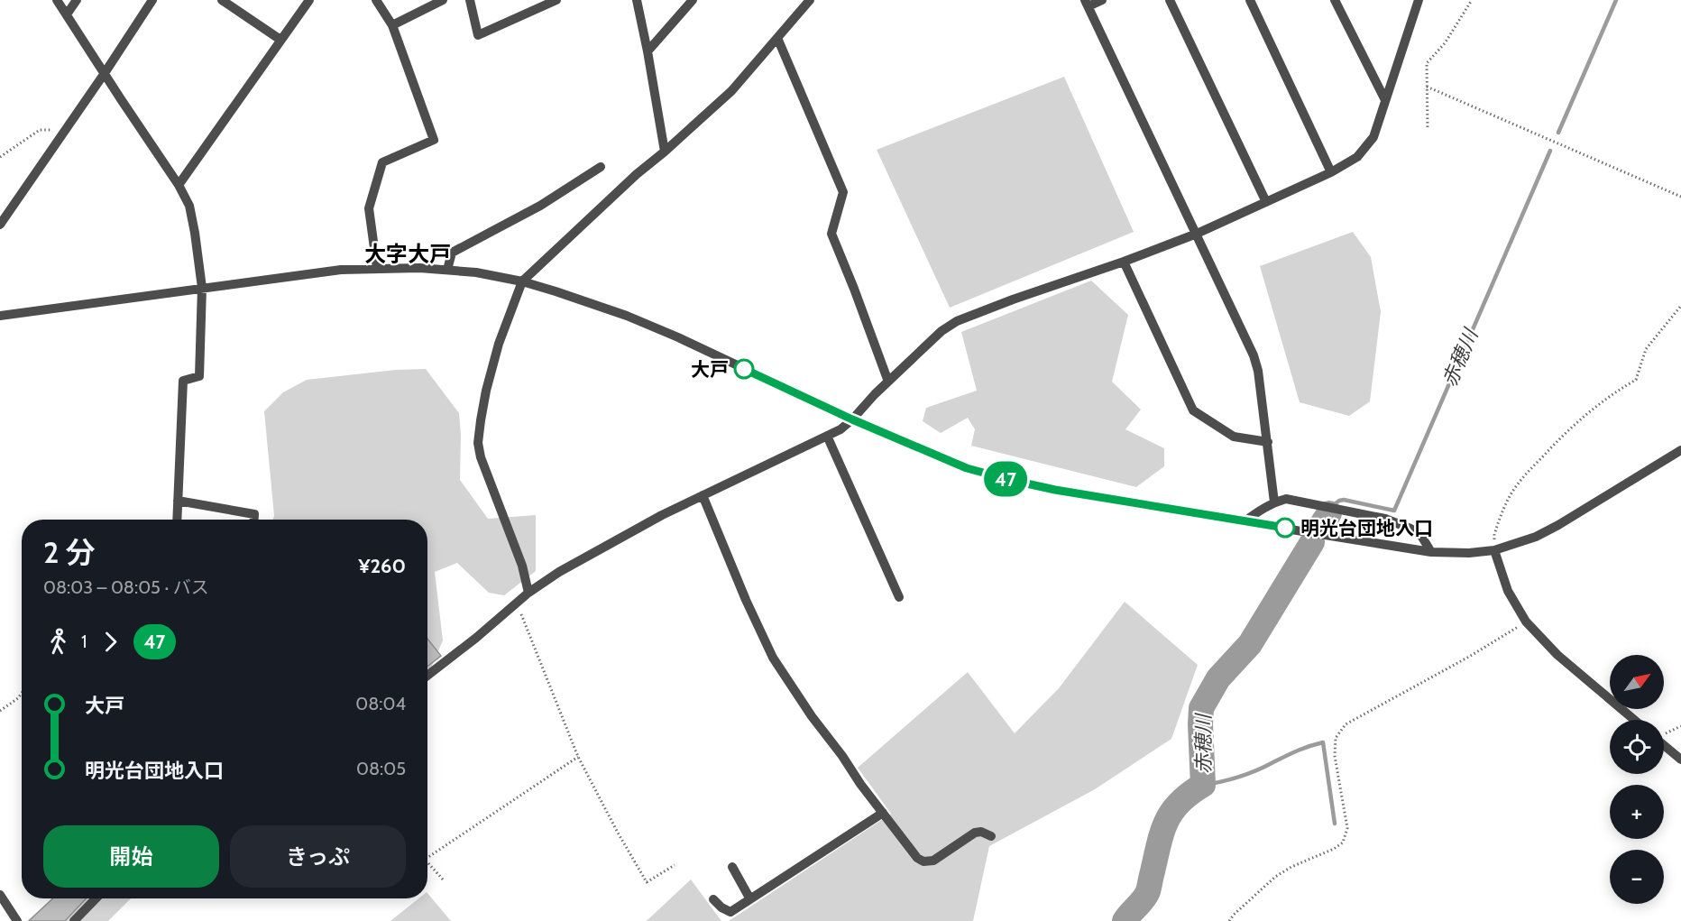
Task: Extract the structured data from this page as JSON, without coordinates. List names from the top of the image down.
{
  "districts": ["大字大戸"],
  "water": ["赤穂川"],
  "places": ["大戸", "明光台団地入口"],
  "lines": ["bus line 47"],
  "north": "top right",
  "page": {
    "on_map": "47",
    "heading": ["2 分", "08:03 – 08:05 · バス", "¥260"],
    "legs": ["1", "47"],
    "map_buttons": ["+", "−"],
    "list": [
      {
        "name": "大戸",
        "value": "08:04"
      },
      {
        "name": "明光台団地入口",
        "value": "08:05"
      }
    ],
    "buttons": ["開始", "きっぷ"]
  }
}
